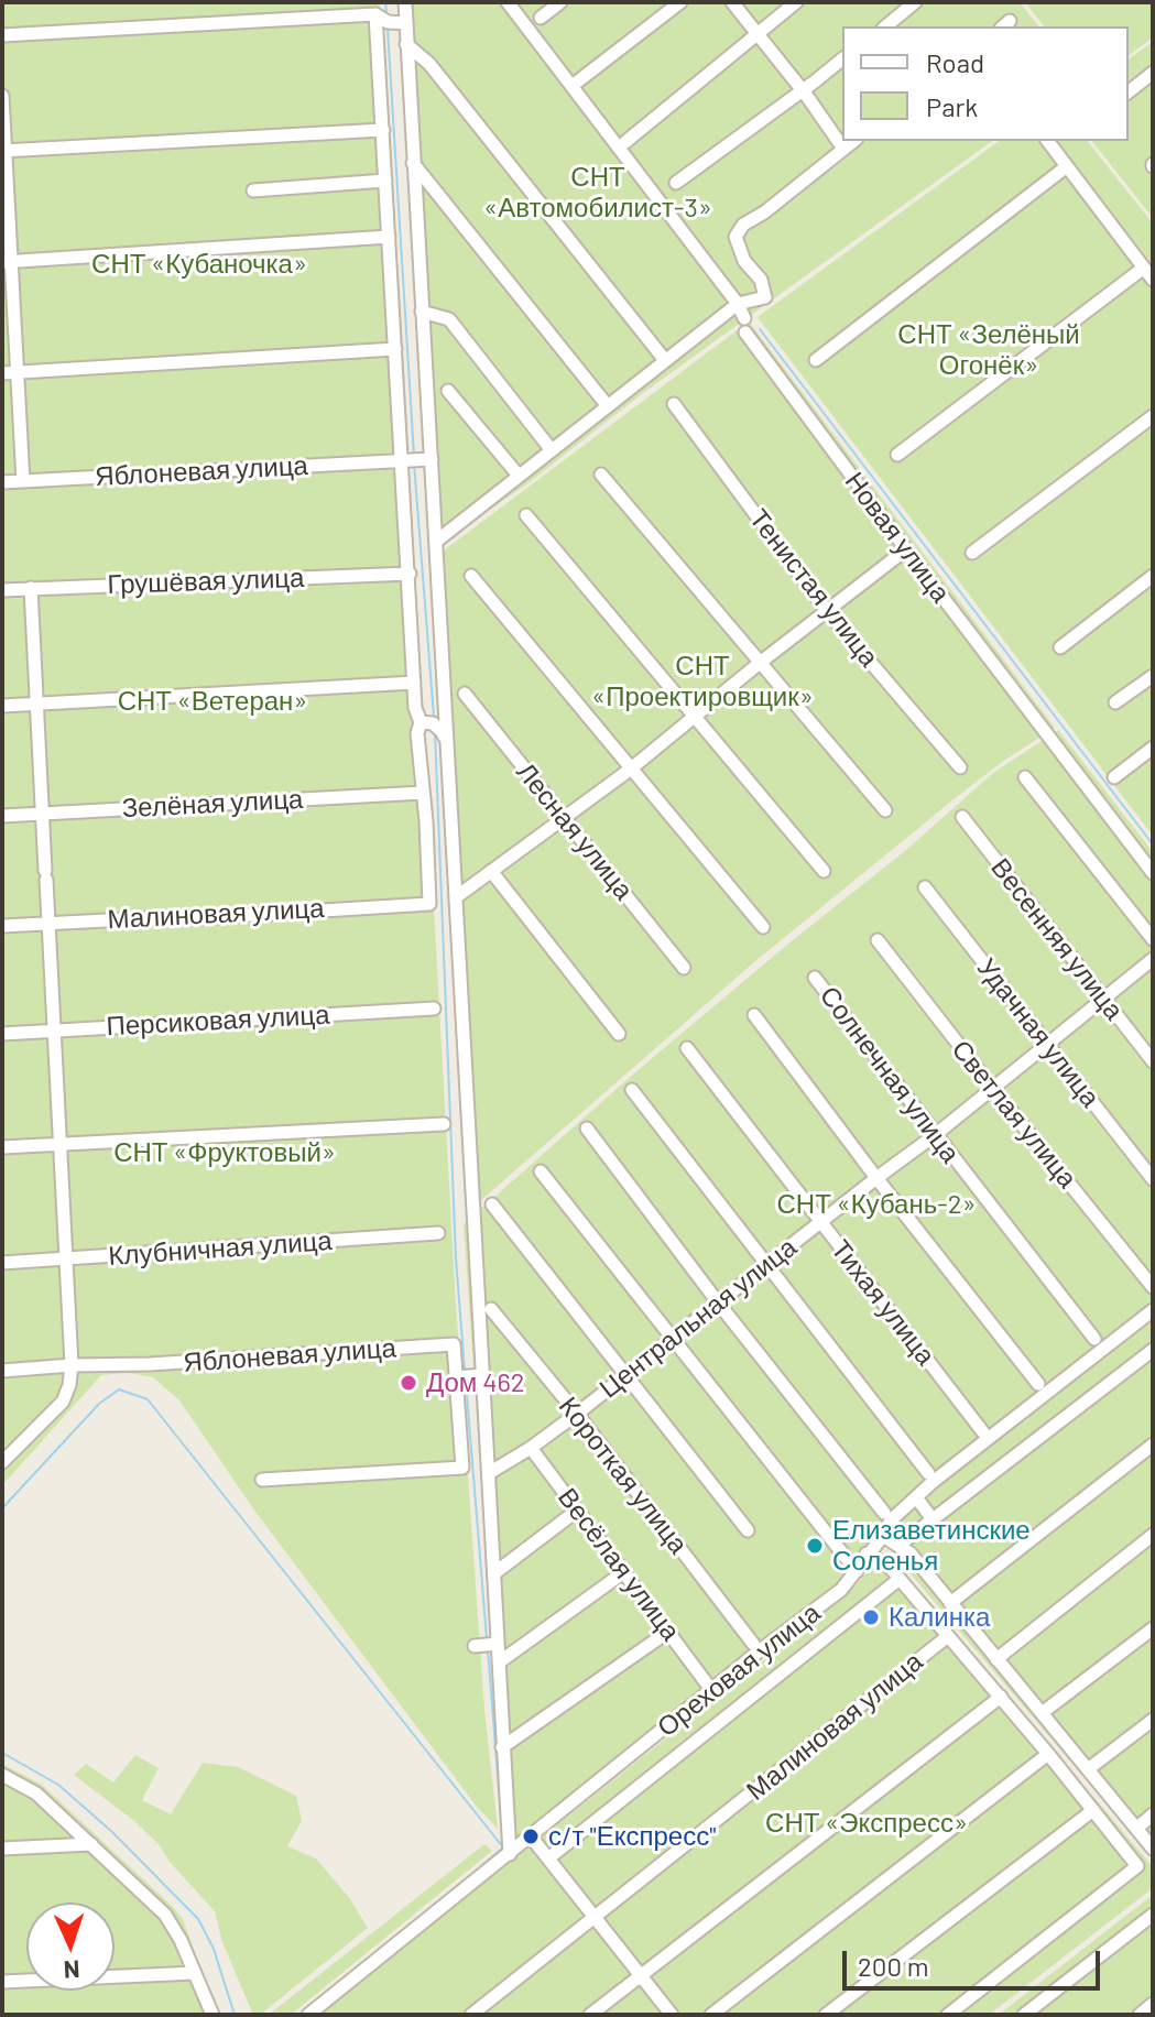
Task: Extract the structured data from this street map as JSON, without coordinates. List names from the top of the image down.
{
  "streets": {
    "street": [
      "Яблоневая улица",
      "Новая улица",
      "Грушёвая улица",
      "Тенистая улица",
      "Зелёная улица",
      "Лесная улица",
      "Малиновая улица",
      "Весенняя улица",
      "Персиковая улица",
      "Удачная улица",
      "Солнечная улица",
      "Светлая улица",
      "Клубничная улица",
      "Тихая улица",
      "Центральная улица",
      "Короткая улица",
      "Весёлая улица",
      "Ореховая улица"
    ]
  },
  "crossings": [
    ["Весенняя улица", "Центральная улица"],
    ["Удачная улица", "Центральная улица"],
    ["Солнечная улица", "Центральная улица"],
    ["Светлая улица", "Центральная улица"],
    ["Тихая улица", "Центральная улица"],
    ["Центральная улица", "Короткая улица"],
    ["Центральная улица", "Весёлая улица"]
  ],
  "parks": [
    "СНТ «Автомобилист-3»",
    "СНТ «Кубаночка»",
    "СНТ «Зелёный Огонёк»",
    "СНТ «Проектировщик»",
    "СНТ «Ветеран»",
    "СНТ «Фруктовый»",
    "СНТ «Кубань-2»",
    "СНТ «Экспресс»"
  ],
  "places": [
    "Дом 462",
    "Елизаветинские Соленья",
    "Калинка",
    "с/т \"Експресс\""
  ],
  "legend": ["Road", "Park"],
  "scale_bar": "200 m",
  "north": "bottom"
}
